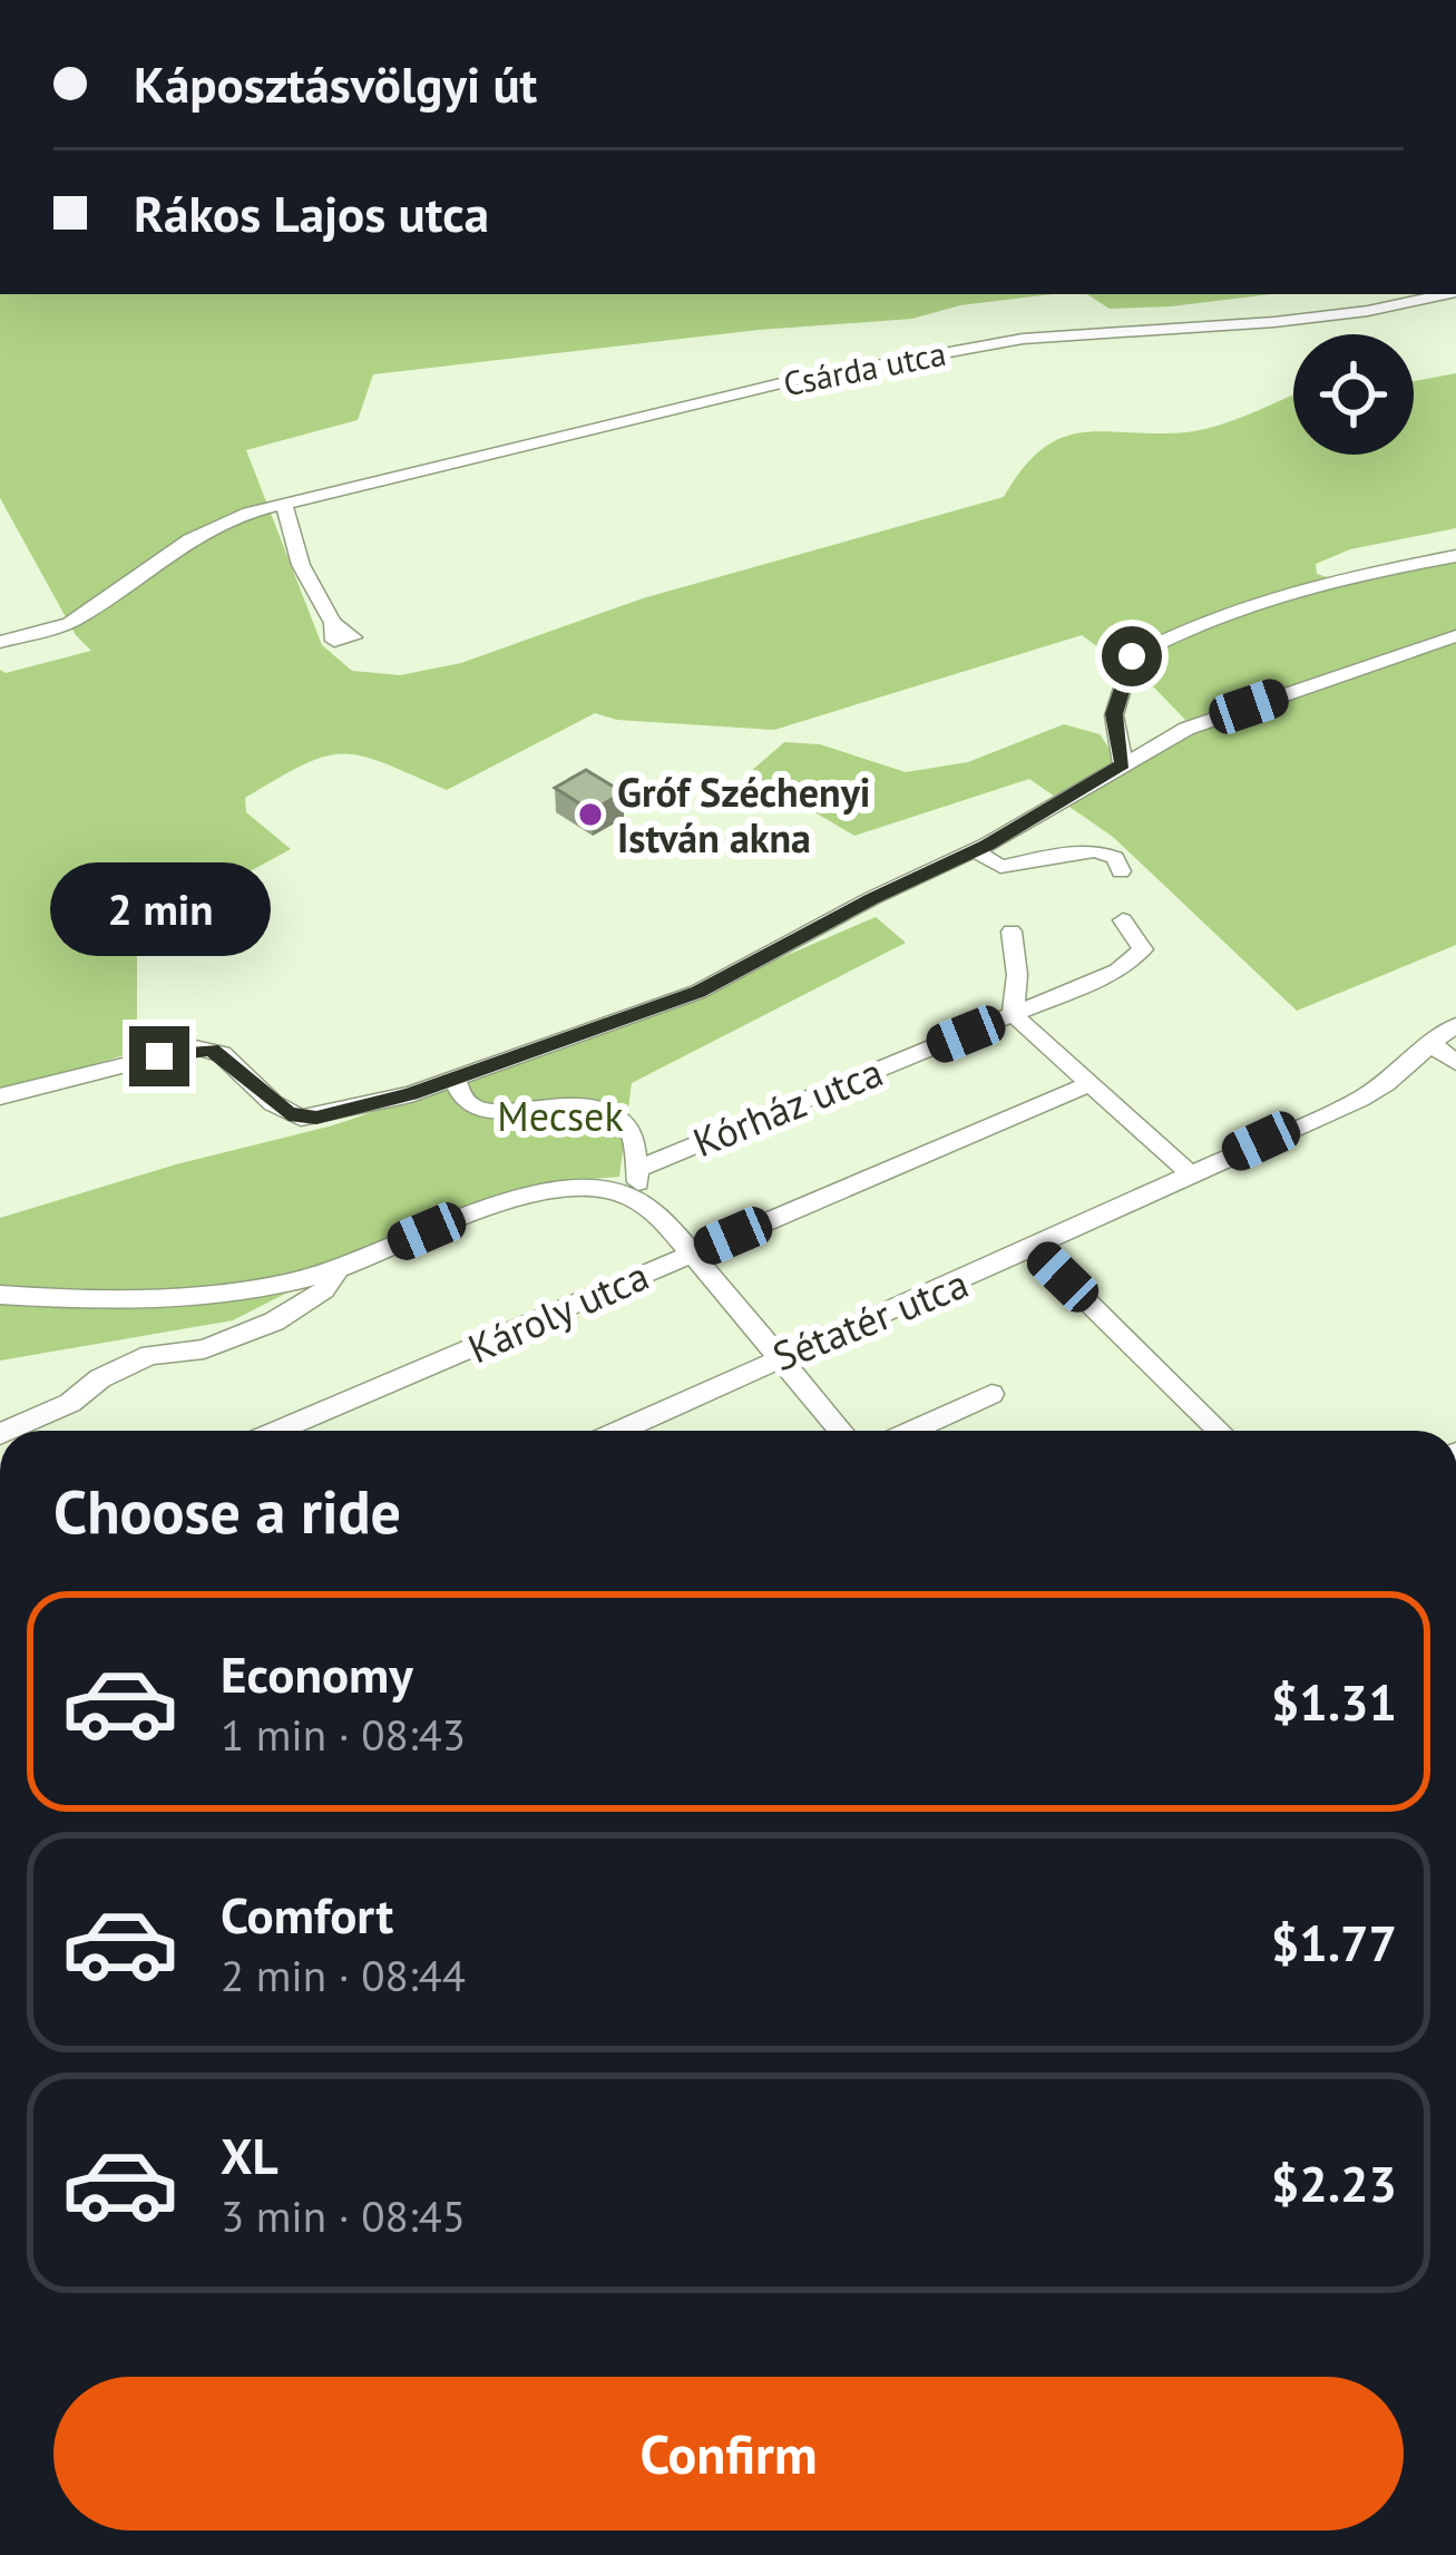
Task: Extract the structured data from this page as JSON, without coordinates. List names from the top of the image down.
{
  "streets": {
    "street": [
      "Csárda utca",
      "Kórház utca",
      "Károly utca",
      "Sétatér utca"
    ]
  },
  "parks": ["Mecsek"],
  "places": ["Gróf Széchenyi István akna"],
  "page": {
    "banner": ["Káposztásvölgyi út", "Rákos Lajos utca"],
    "bubble": "2 min",
    "heading": "Choose a ride",
    "list": [
      {
        "name": "Economy",
        "note": "1 min · 08:43",
        "value": "$1.31"
      },
      {
        "name": "Comfort",
        "note": "2 min · 08:44",
        "value": "$1.77"
      },
      {
        "name": "XL",
        "note": "3 min · 08:45",
        "value": "$2.23"
      }
    ],
    "buttons": "Confirm"
  }
}
